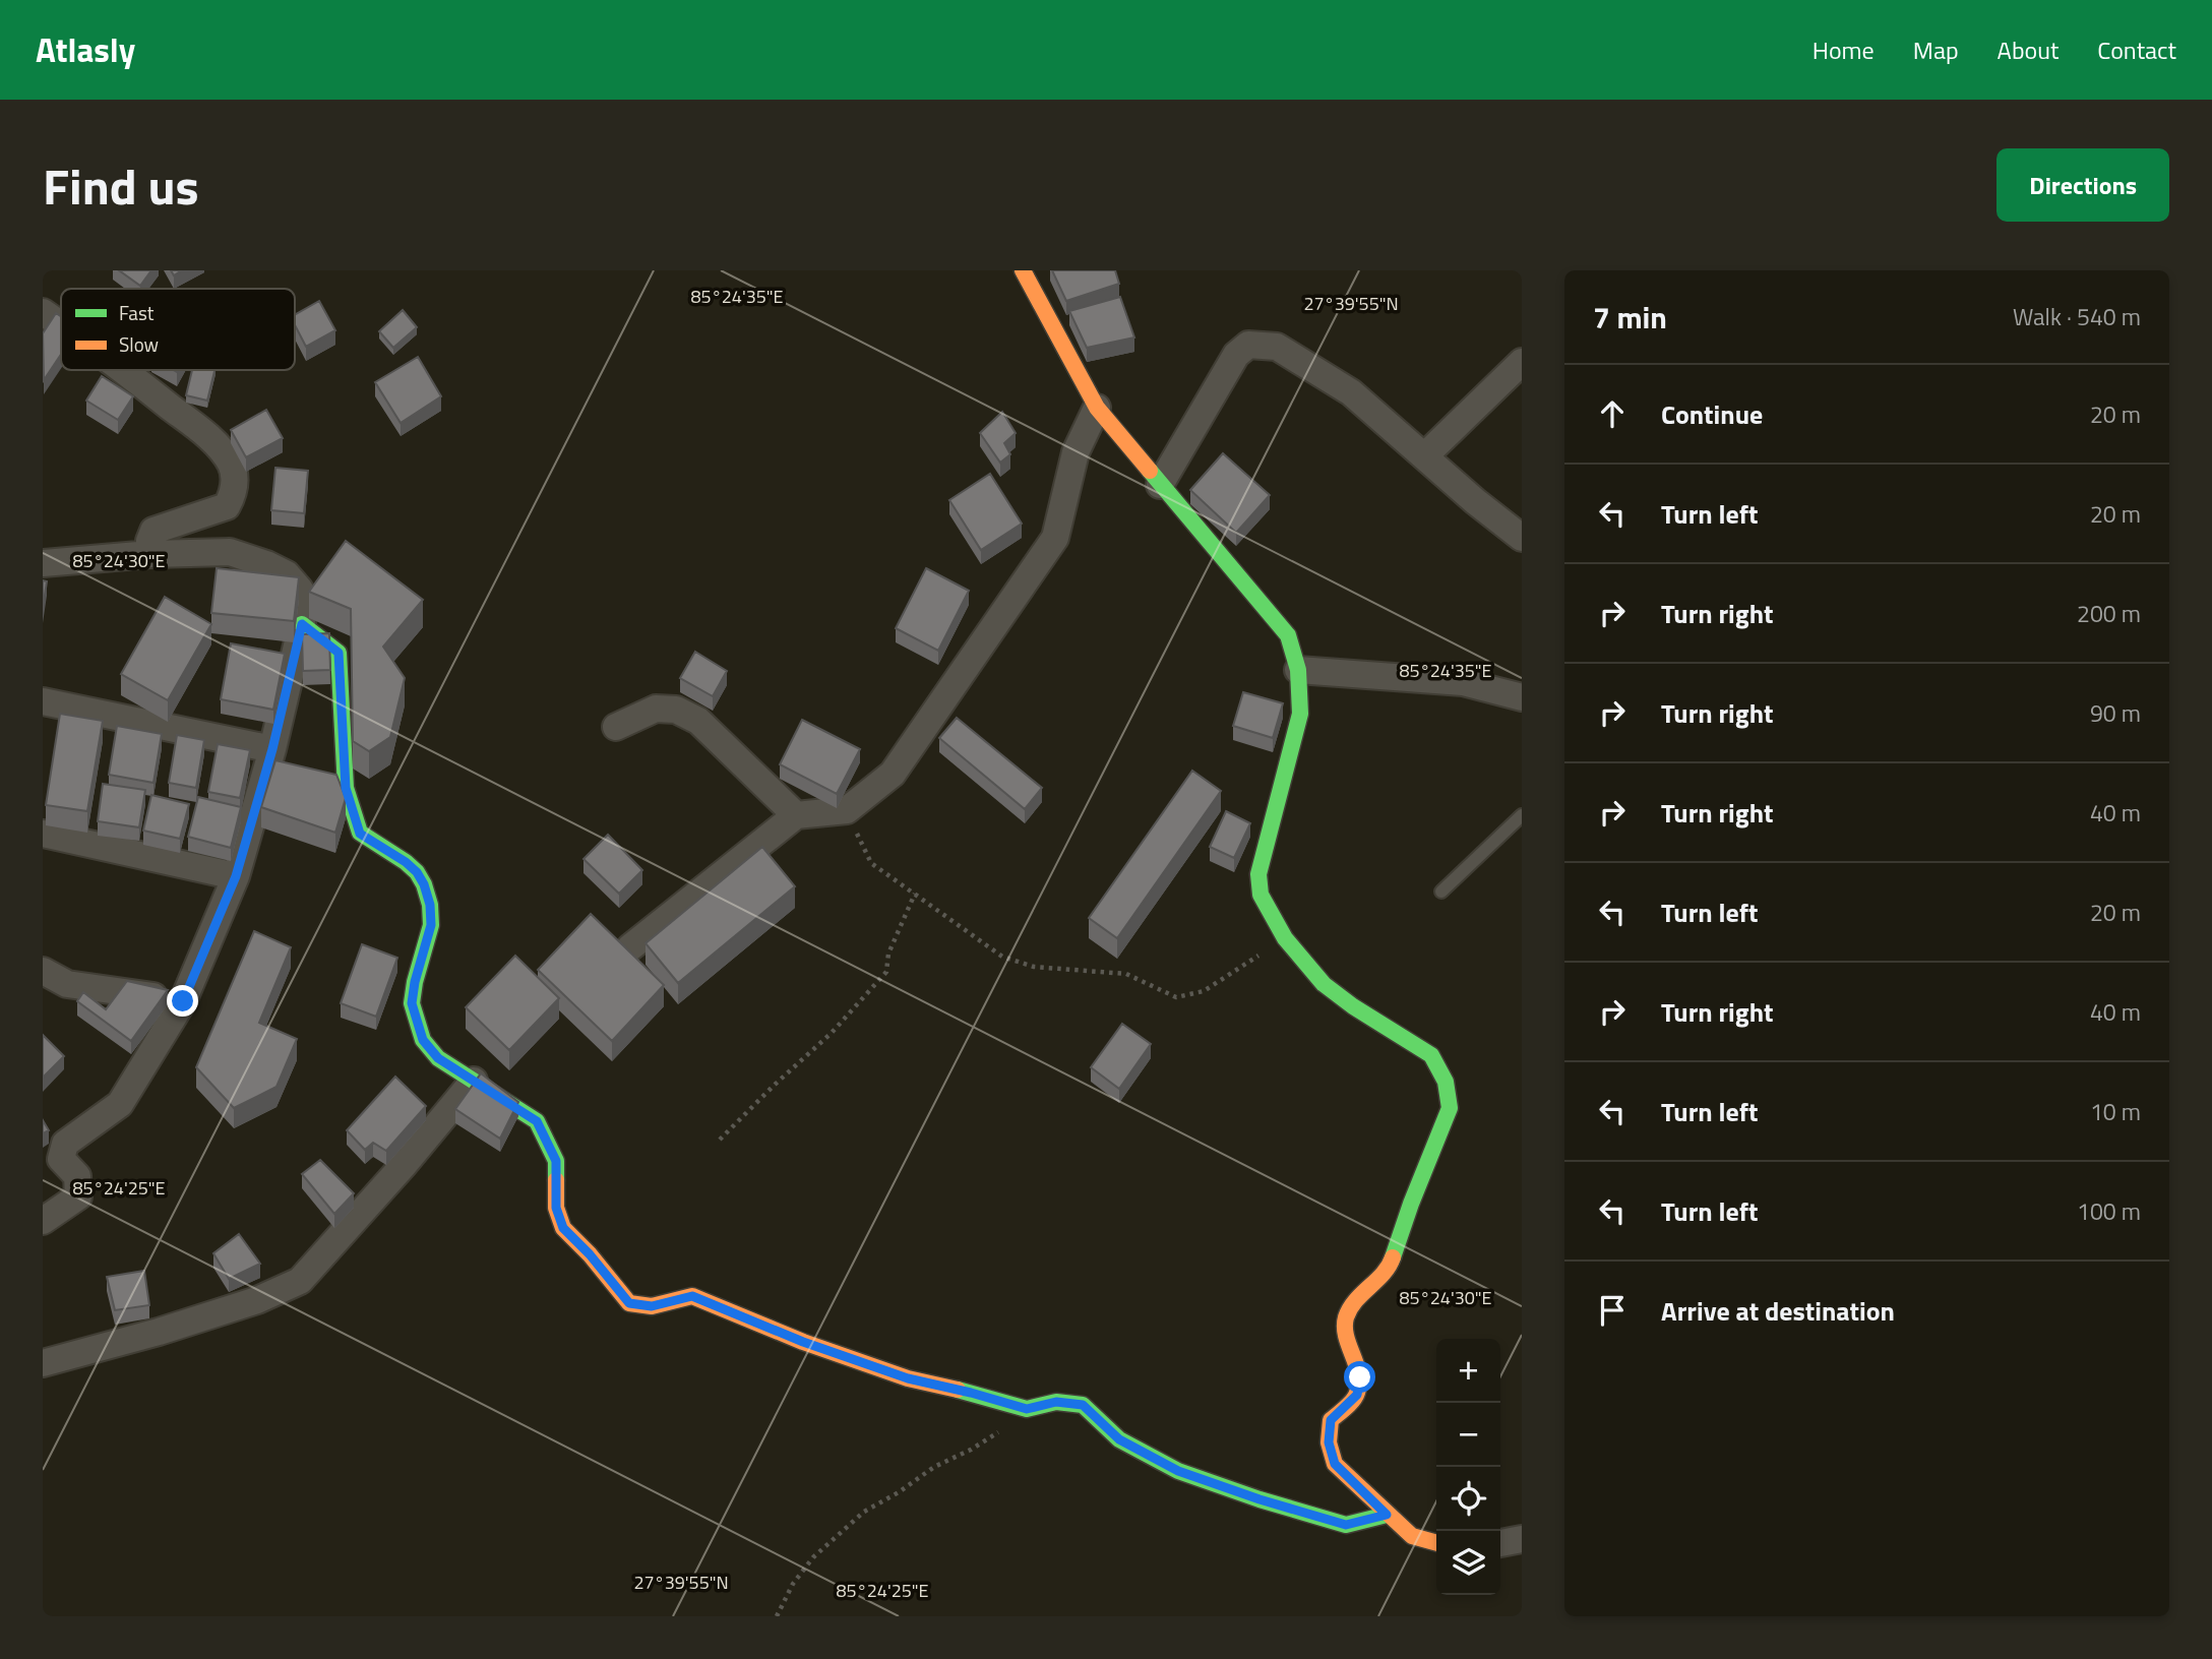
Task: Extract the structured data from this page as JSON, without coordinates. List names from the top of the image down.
{
  "legend": ["Fast", "Slow"],
  "page": {
    "header": "Atlasly",
    "nav": [
      "Home",
      "Map",
      "About",
      "Contact"
    ],
    "title": "Find us",
    "buttons": "Directions",
    "heading": ["7 min", "Walk · 540 m"],
    "list": [
      ["Continue", "20 m"],
      ["Turn left", "20 m"],
      ["Turn right", "200 m"],
      ["Turn right", "90 m"],
      ["Turn right", "40 m"],
      ["Turn left", "20 m"],
      ["Turn right", "40 m"],
      ["Turn left", "10 m"],
      ["Turn left", "100 m"],
      "Arrive at destination"
    ],
    "map_buttons": ["+", "−"]
  },
  "coordinates": [
    "85°24'35\"E",
    "27°39'55\"N",
    "85°24'30\"E",
    "85°24'25\"E"
  ]
}
